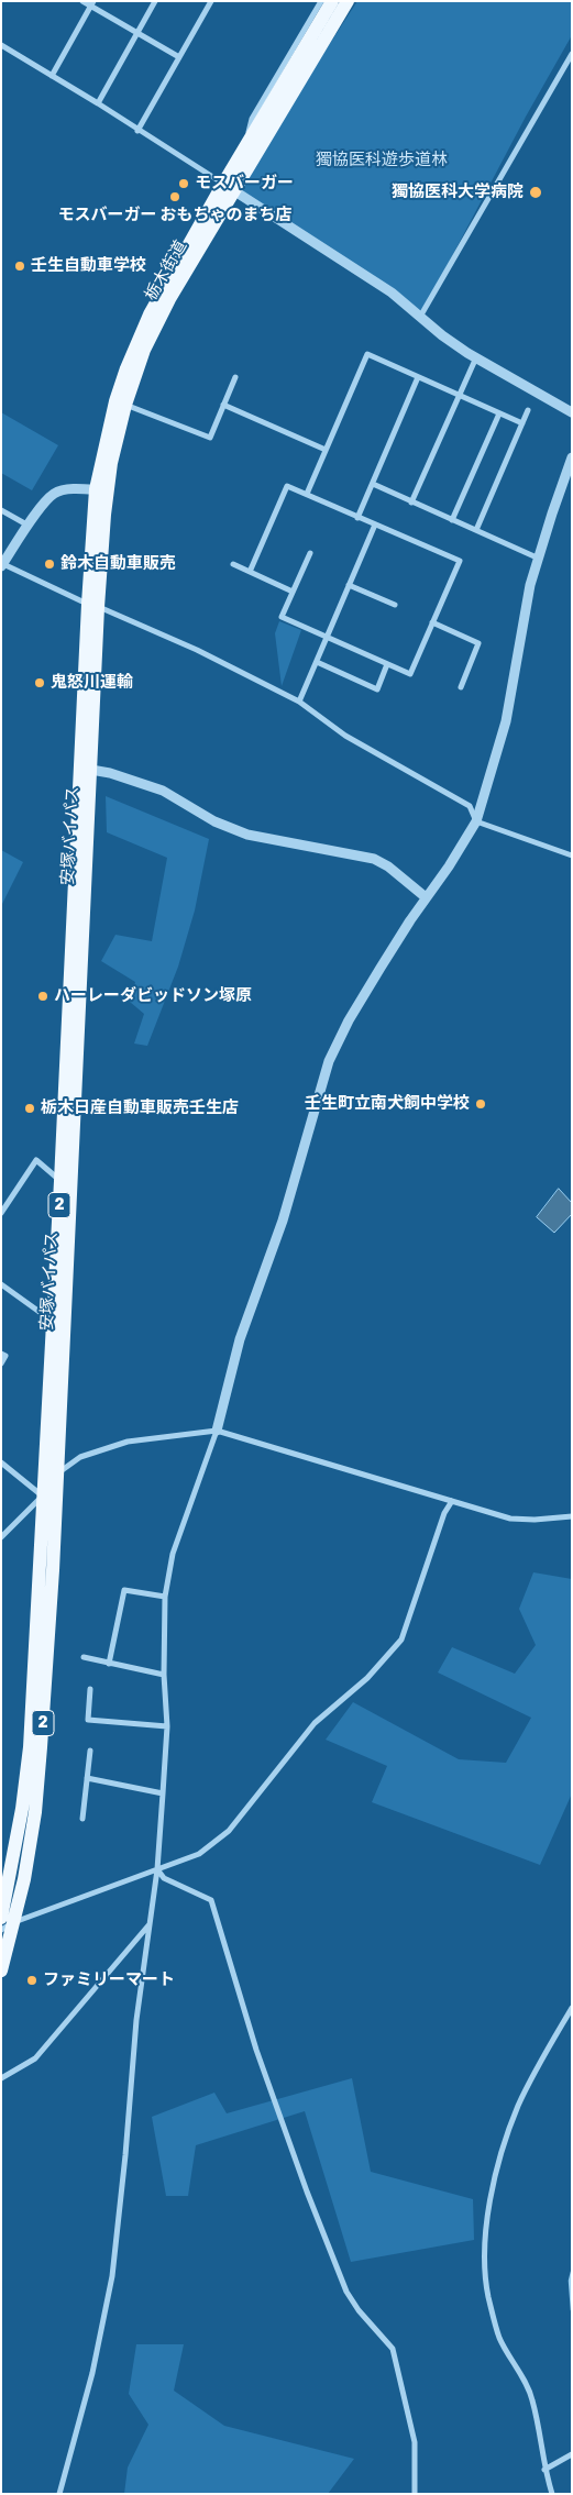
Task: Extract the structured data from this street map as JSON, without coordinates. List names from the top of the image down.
{
  "streets": {
    "main road": ["栃木街道", "安塚バイパス", "2"]
  },
  "crossings": [
    ["栃木街道", "安塚バイパス"]
  ],
  "parks": ["獨協医科遊歩道林"],
  "places": [
    "モスバーガー",
    "獨協医科大学病院",
    "モスバーガー おもちゃのまち店",
    "壬生自動車学校",
    "鈴木自動車販売",
    "鬼怒川運輸",
    "ハーレーダビッドソン塚原",
    "壬生町立南犬飼中学校",
    "栃木日産自動車販売壬生店",
    "ファミリーマート"
  ]
}
